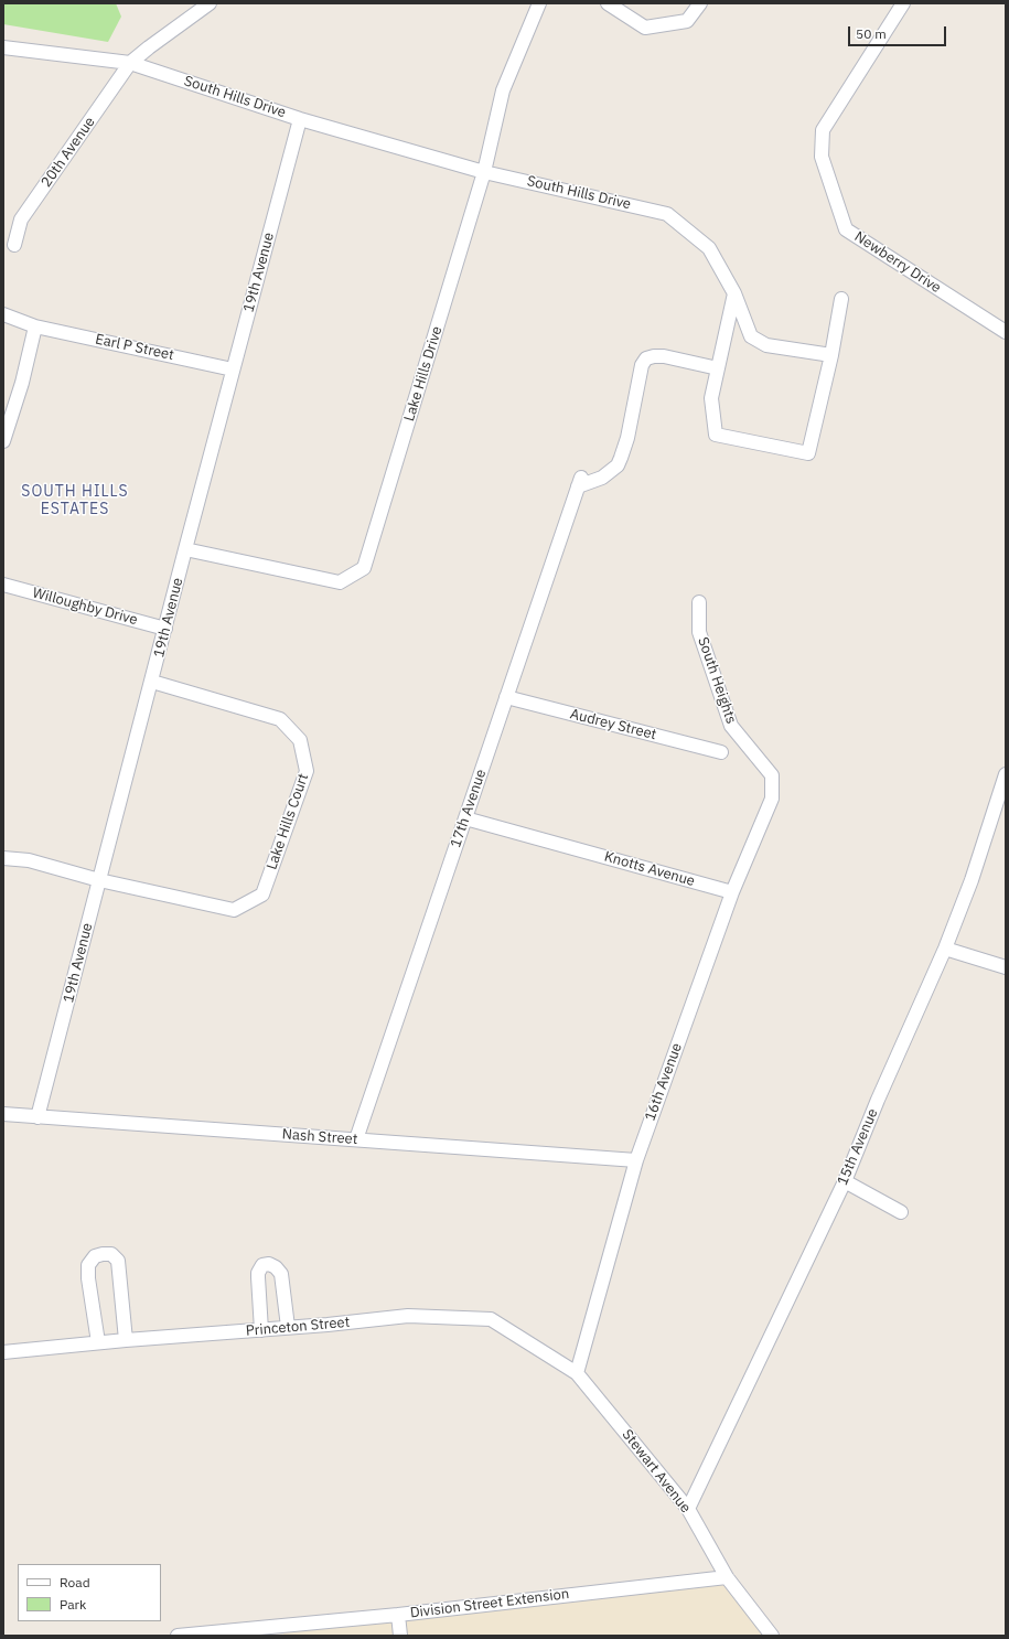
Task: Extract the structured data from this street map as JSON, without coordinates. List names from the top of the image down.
{
  "streets": {
    "street": [
      "South Hills Drive",
      "20th Avenue",
      "Newberry Drive",
      "19th Avenue",
      "Earl P Street",
      "Lake Hills Drive",
      "Willoughby Drive",
      "South Heights",
      "Audrey Street",
      "17th Avenue",
      "Lake Hills Court",
      "Knotts Avenue",
      "16th Avenue",
      "Nash Street",
      "15th Avenue",
      "Princeton Street",
      "Stewart Avenue",
      "Division Street Extension"
    ]
  },
  "crossings": [
    ["South Hills Drive", "20th Avenue"],
    ["South Hills Drive", "19th Avenue"],
    ["South Hills Drive", "Lake Hills Drive"],
    ["19th Avenue", "Earl P Street"],
    ["19th Avenue", "Lake Hills Drive"],
    ["19th Avenue", "Willoughby Drive"],
    ["19th Avenue", "Lake Hills Court"],
    ["19th Avenue", "Nash Street"],
    ["South Heights", "16th Avenue"],
    ["Audrey Street", "17th Avenue"],
    ["17th Avenue", "Knotts Avenue"],
    ["17th Avenue", "Nash Street"],
    ["Knotts Avenue", "16th Avenue"],
    ["16th Avenue", "Nash Street"],
    ["16th Avenue", "Princeton Street"],
    ["16th Avenue", "Stewart Avenue"],
    ["15th Avenue", "Stewart Avenue"],
    ["Princeton Street", "Stewart Avenue"],
    ["Stewart Avenue", "Division Street Extension"]
  ],
  "districts": ["SOUTH HILLS ESTATES"],
  "legend": ["Road", "Park"],
  "scale_bar": "50 m"
}
